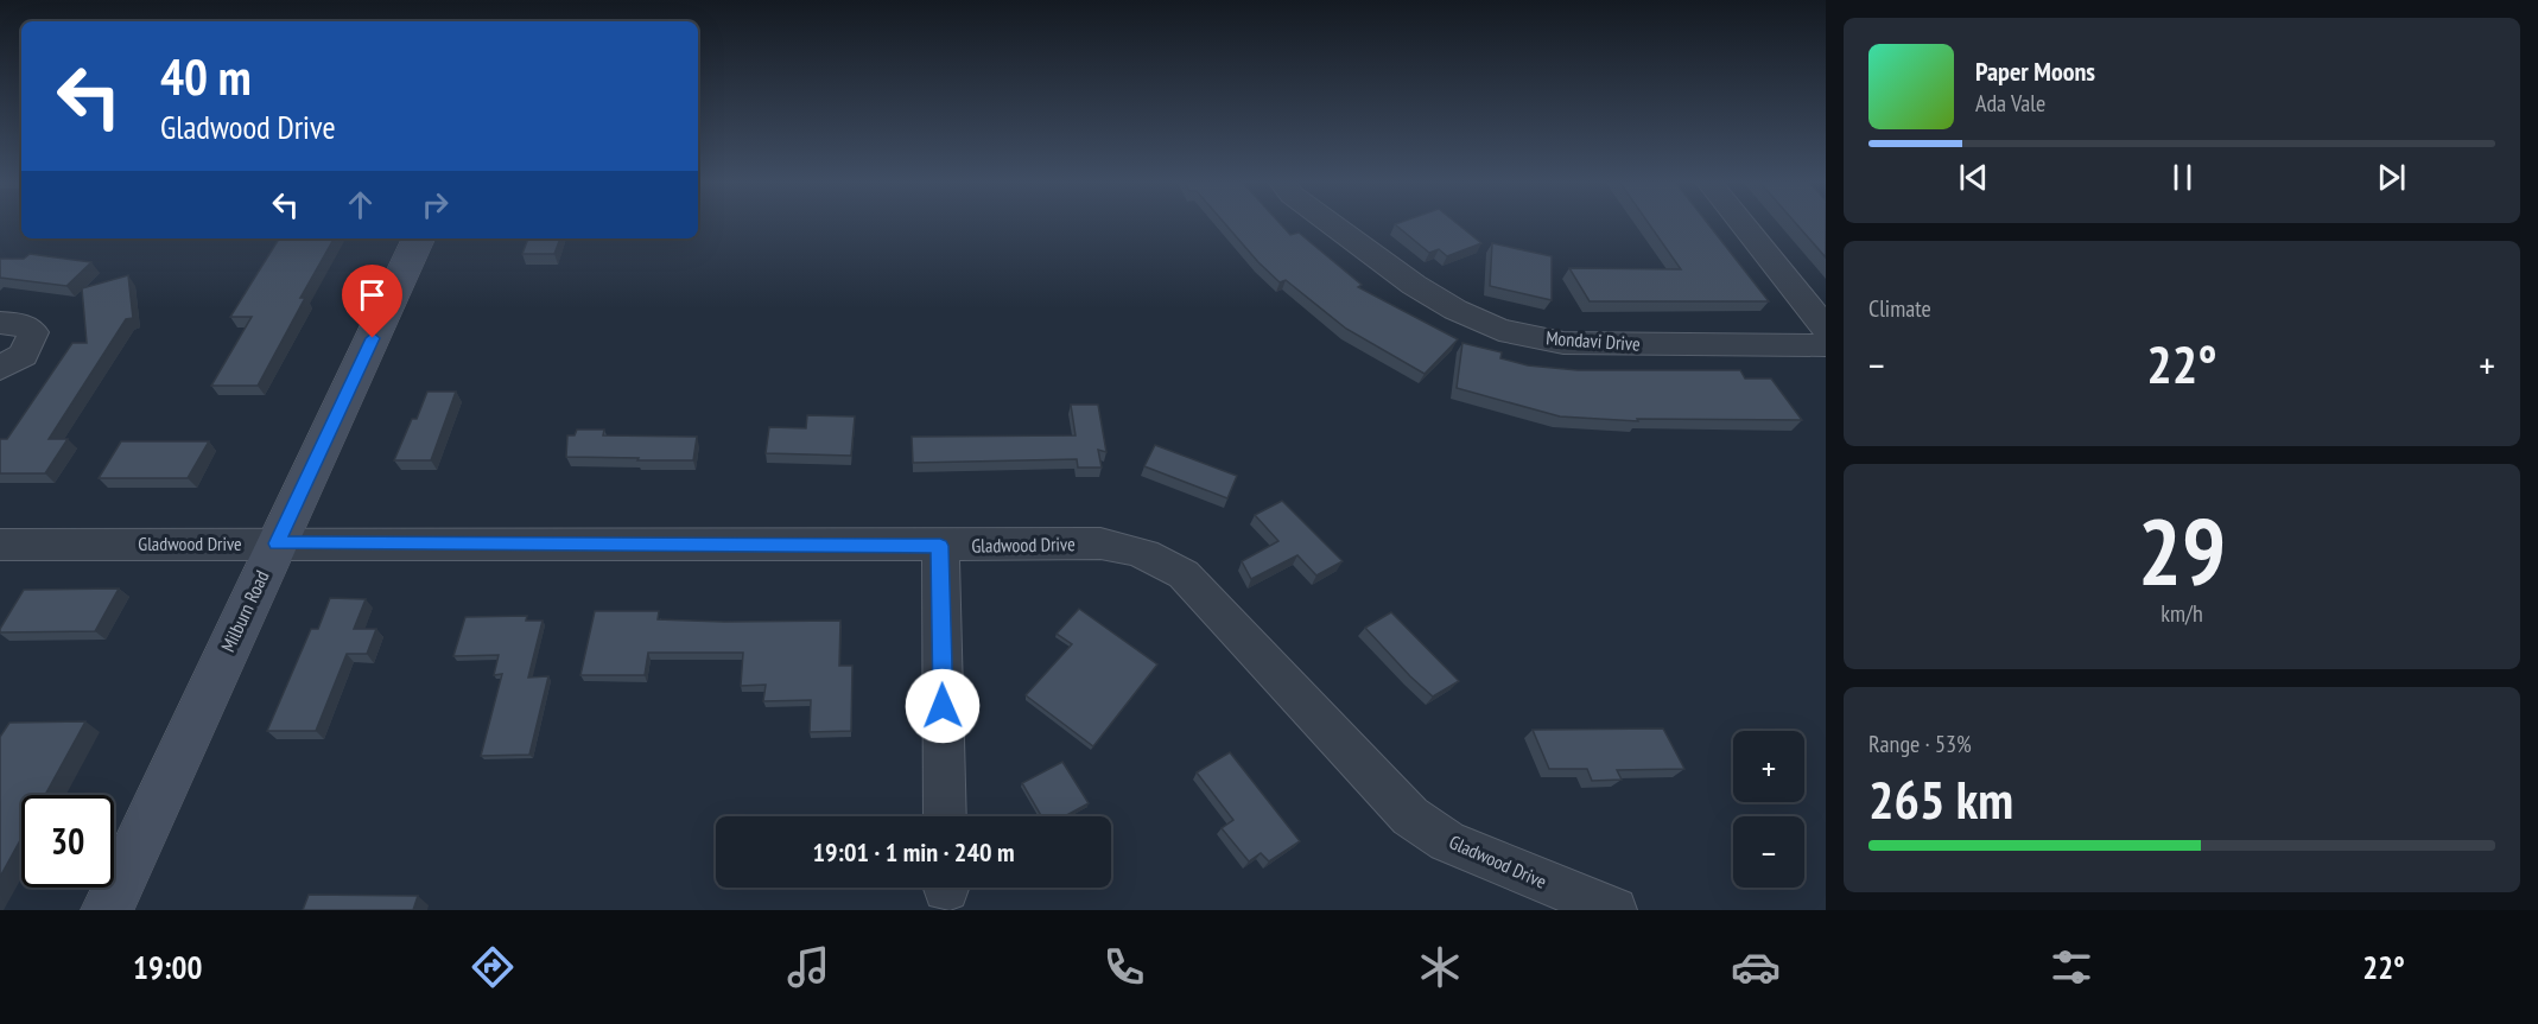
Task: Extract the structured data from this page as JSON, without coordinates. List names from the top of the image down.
{
  "streets": {
    "street": ["Mondavi Drive", "Gladwood Drive", "Milburn Road"]
  },
  "crossings": [
    ["Gladwood Drive", "Milburn Road"]
  ],
  "page": {
    "turn": ["40 m", "Gladwood Drive"],
    "song": ["Paper Moons", "Ada Vale"],
    "tile": [
      "Climate",
      ["29", "km/h"],
      ["Range · 53%", "265 km"]
    ],
    "heat": ["−", "22°", "+"],
    "map_buttons": ["+", "−"],
    "limit": "30",
    "trip": "19:01 · 1 min · 240 m",
    "tabs": ["19:00", "22°"]
  }
}
